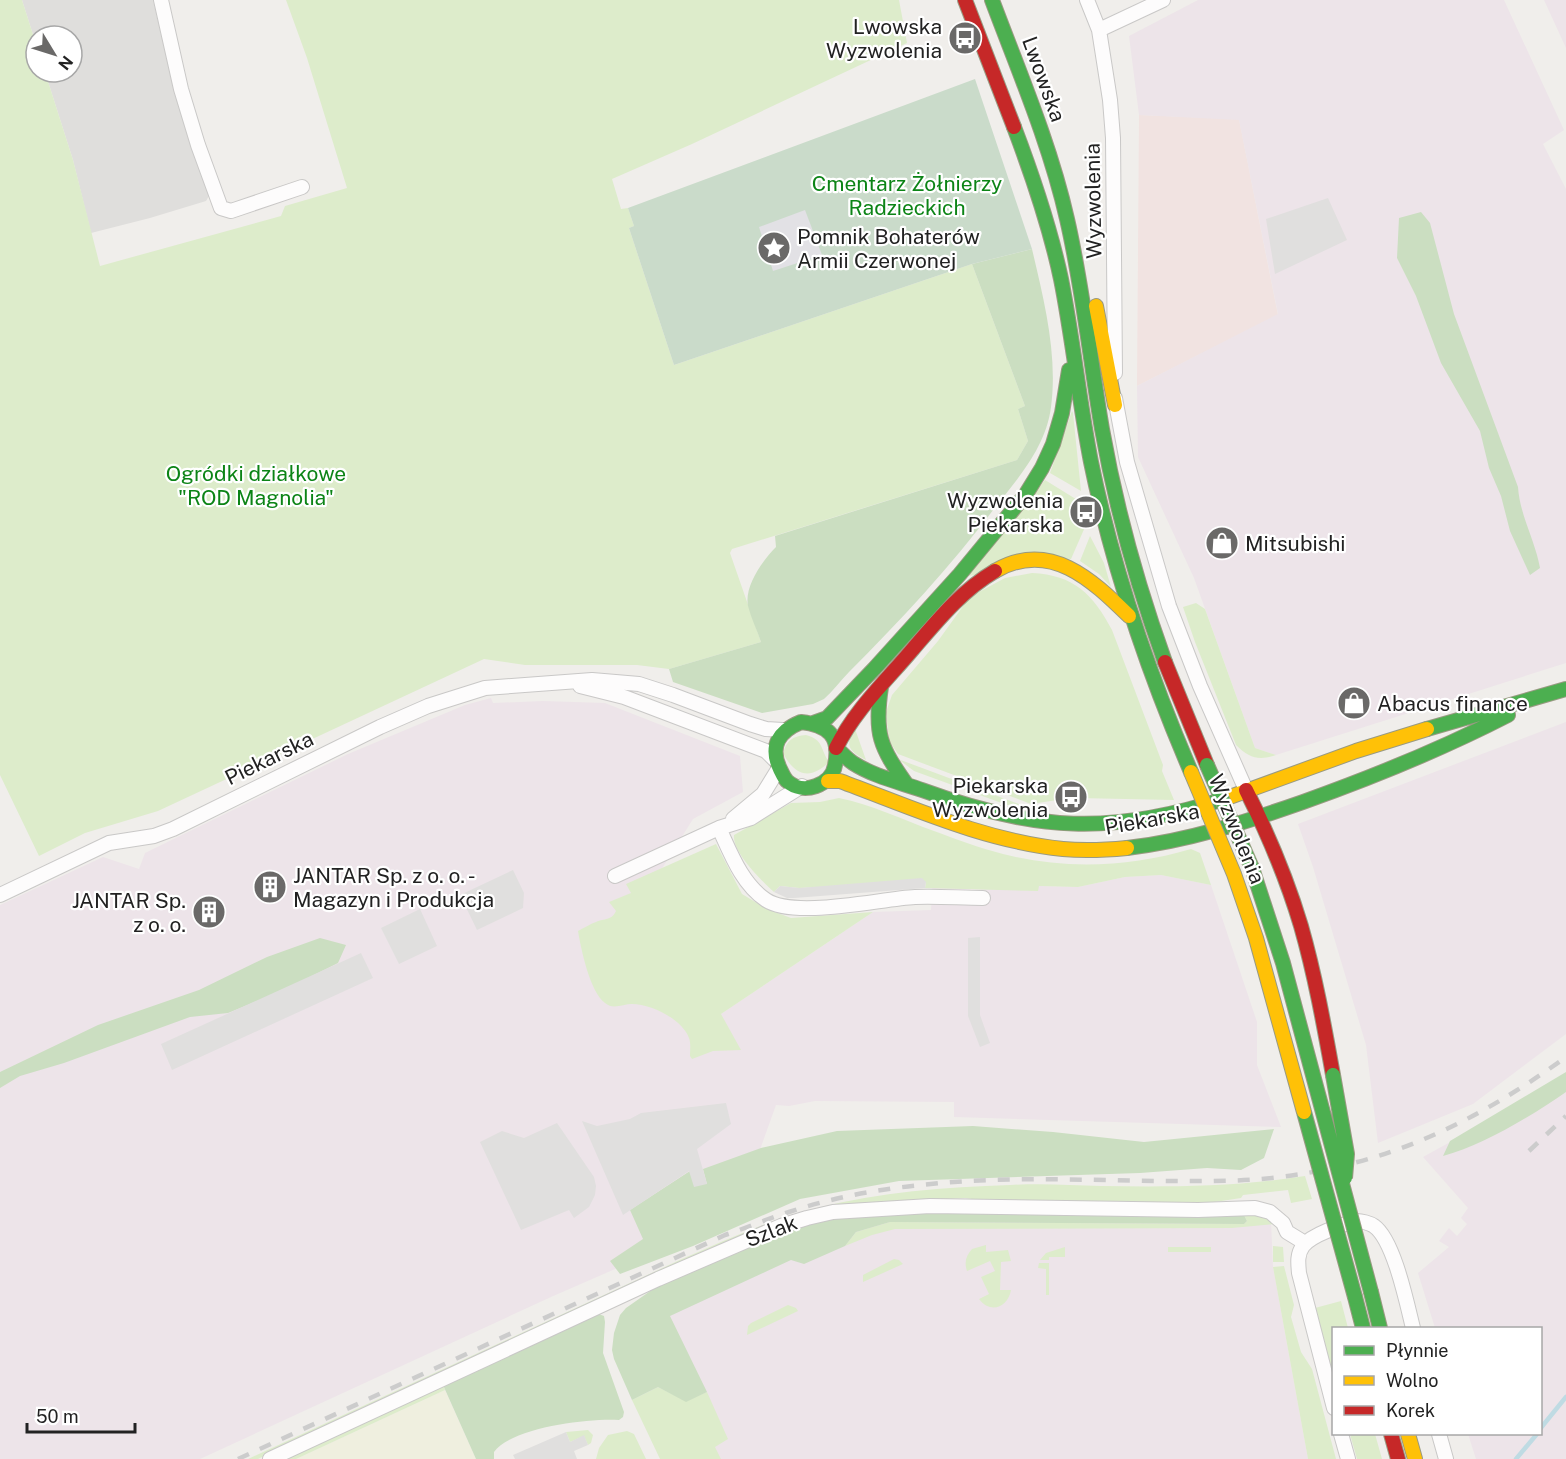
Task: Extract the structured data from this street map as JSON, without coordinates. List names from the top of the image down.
{
  "streets": {
    "main road": ["Lwowska", "Wyzwolenia", "Piekarska"],
    "street": ["Szlak"]
  },
  "crossings": [
    ["Lwowska", "Wyzwolenia"],
    ["Wyzwolenia", "Piekarska"]
  ],
  "parks": ["Cmentarz Żołnierzy Radzieckich", "Ogródki działkowe \"ROD Magnolia\""],
  "places": {
    "bus stop": ["Lwowska Wyzwolenia", "Wyzwolenia Piekarska", "Piekarska Wyzwolenia"],
    "place": ["Pomnik Bohaterów Armii Czerwonej"],
    "shop": ["Mitsubishi", "Abacus finance"],
    "building": ["JANTAR Sp. z o. o. - Magazyn i Produkcja", "JANTAR Sp. z o. o."]
  },
  "legend": ["Płynnie", "Wolno", "Korek"],
  "scale_bar": "50 m",
  "north": "bottom right"
}
